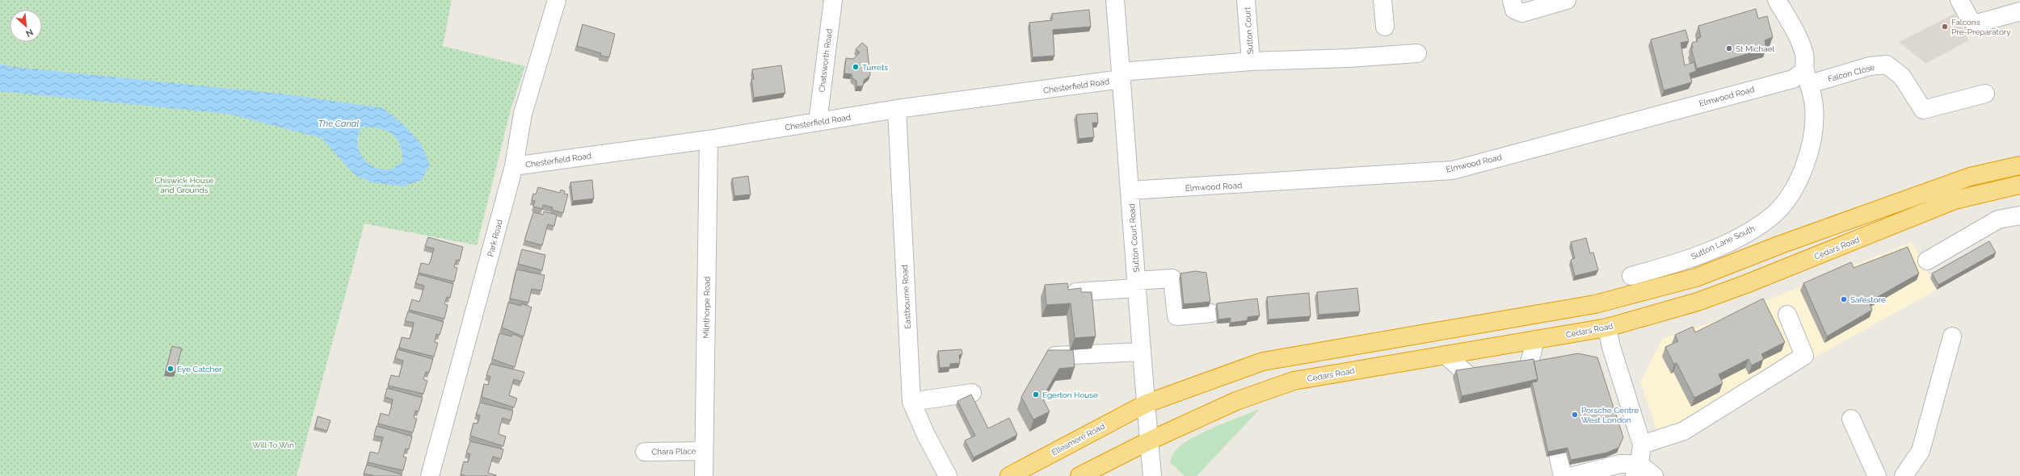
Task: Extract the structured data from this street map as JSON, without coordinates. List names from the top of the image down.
{
  "streets": {
    "highway": ["Cedars Road", "Ellesmere Road"],
    "street": [
      "Sutton Court",
      "Chatsworth Road",
      "Falcon Close",
      "Chesterfield Road",
      "Elmwood Road",
      "Park Road",
      "Sutton Court Road",
      "Sutton Lane South",
      "Eastbourne Road",
      "Milnthorpe Road",
      "Chara Place"
    ]
  },
  "crossings": [
    ["Sutton Court", "Chesterfield Road"],
    ["Chatsworth Road", "Chesterfield Road"],
    ["Falcon Close", "Elmwood Road"],
    ["Falcon Close", "Sutton Lane South"],
    ["Chesterfield Road", "Park Road"],
    ["Chesterfield Road", "Sutton Court Road"],
    ["Chesterfield Road", "Eastbourne Road"],
    ["Chesterfield Road", "Milnthorpe Road"],
    ["Elmwood Road", "Sutton Court Road"],
    ["Elmwood Road", "Sutton Lane South"],
    ["Sutton Court Road", "Cedars Road"],
    ["Sutton Court Road", "Ellesmere Road"],
    ["Milnthorpe Road", "Chara Place"]
  ],
  "water": ["The Canal"],
  "parks": ["Chiswick House and Grounds", "Will To Win"],
  "places": [
    "Falcons Pre-Preparatory",
    "St Michael",
    "Turrets",
    "Safestore",
    "Eye Catcher",
    "Egerton House",
    "Porsche Centre West London"
  ],
  "north": "bottom right"
}
